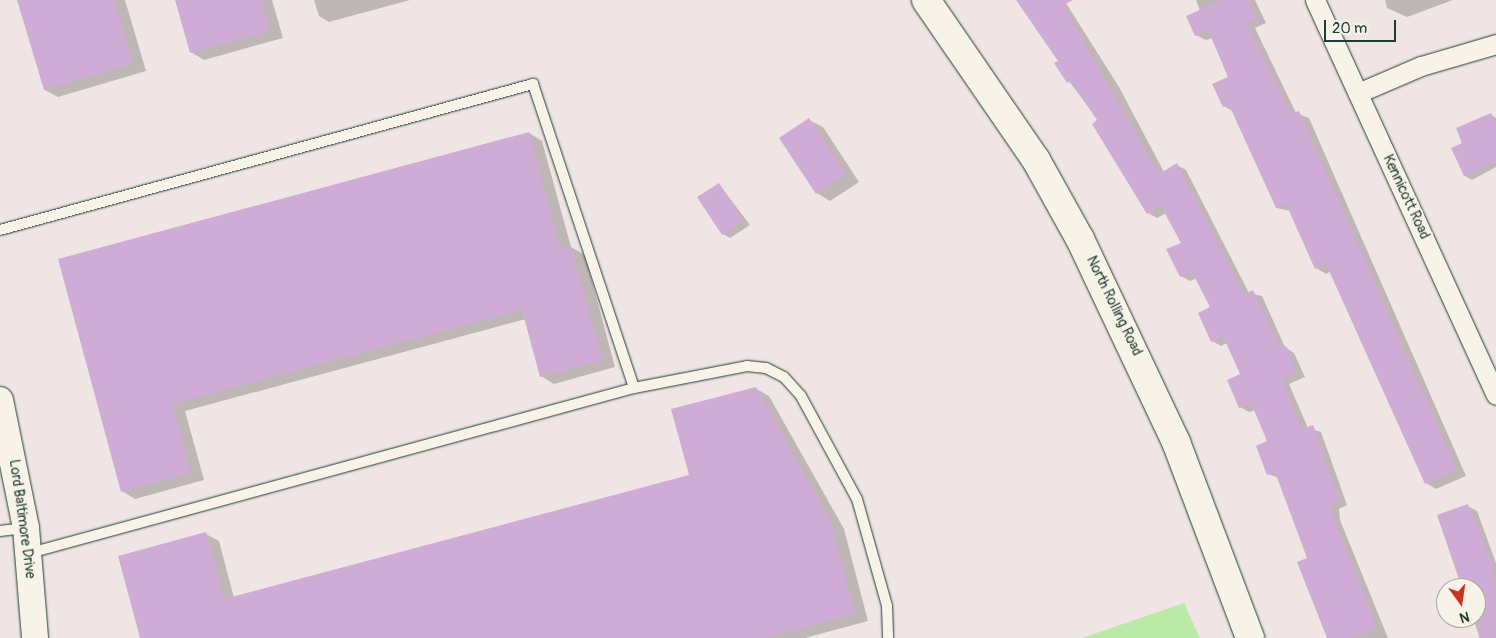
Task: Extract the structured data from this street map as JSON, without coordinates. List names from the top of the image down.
{
  "streets": {
    "main road": ["North Rolling Road", "Lord Baltimore Drive"],
    "street": ["Kennicott Road"]
  },
  "scale_bar": "20 m",
  "north": "bottom"
}
